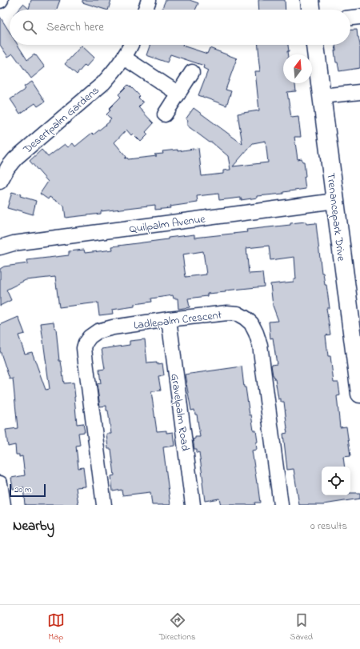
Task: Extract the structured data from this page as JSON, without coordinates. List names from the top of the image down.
{
  "streets": {
    "street": [
      "Desertpalm Gardens",
      "Trenancepark Drive",
      "Quilpalm Avenue",
      "Ladlepalm Crescent",
      "Gravelpalm Road"
    ]
  },
  "crossings": [
    ["Trenancepark Drive", "Quilpalm Avenue"],
    ["Ladlepalm Crescent", "Gravelpalm Road"]
  ],
  "scale_bar": "20 m",
  "north": "top",
  "page": {
    "search": "Search here",
    "scale": "20 m",
    "heading": ["Nearby", "0 results"],
    "nav": ["Map", "Directions", "Saved"]
  }
}
